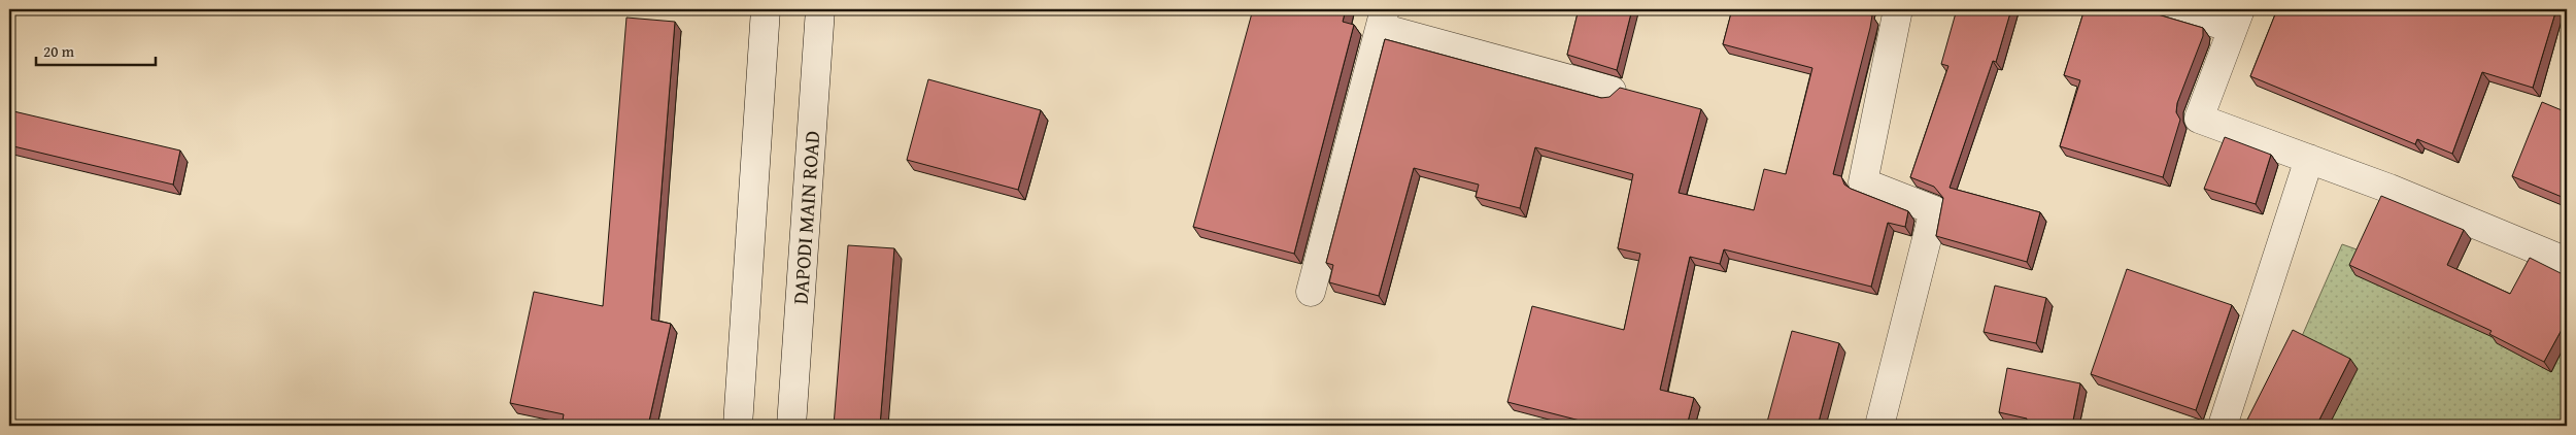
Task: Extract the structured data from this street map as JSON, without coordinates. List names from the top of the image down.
{
  "streets": {
    "street": ["DAPODI MAIN ROAD"]
  },
  "scale_bar": "20 m"
}
